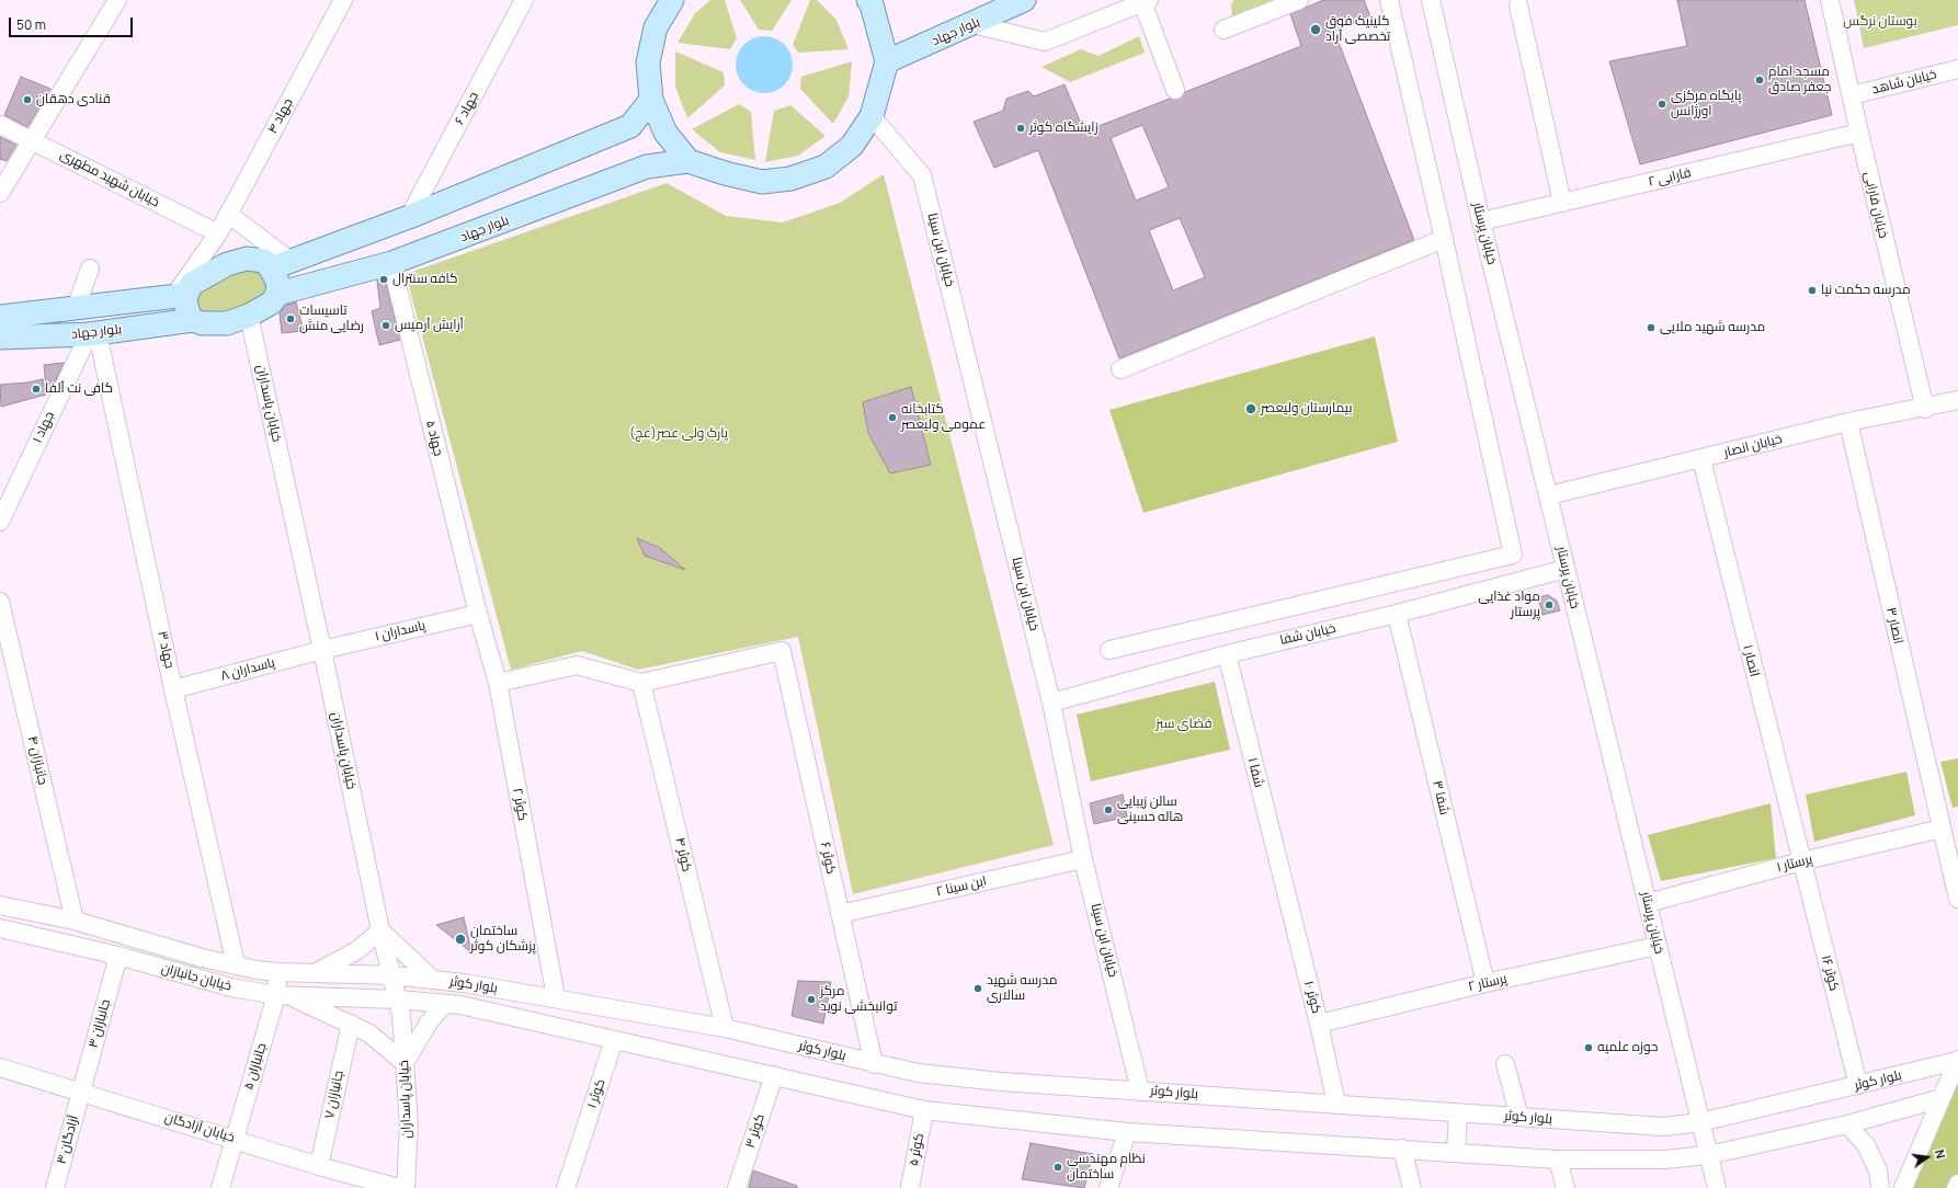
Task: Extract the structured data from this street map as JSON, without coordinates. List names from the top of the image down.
{
  "streets": {
    "main road": ["بلوار جهاد"],
    "street": [
      "خیابان شاهد",
      "جهاد ۶",
      "جهاد ۴",
      "فارابی ۲",
      "خیابان شهید مطهری",
      "خیابان فارابی",
      "خیابان پرستار",
      "خیابان ابن سینا",
      "خیابان پاسداران",
      "جهاد ۱",
      "جهاد ۵",
      "خیابان انصار",
      "انصار ۳",
      "پاسداران ۱",
      "خیابان شفا",
      "جهاد ۳",
      "انصار ۱",
      "پاسداران ۸",
      "جانبازان ۴",
      "شفا ۱",
      "شفا ۳",
      "کوثر ۲",
      "کوثر ۴",
      "کوثر ۶",
      "پرستار ۱",
      "ابن سینا ۲",
      "کوثر ۱۶",
      "خیابان جانبازان",
      "پرستار ۲",
      "بلوار کوثر",
      "کوثر ۱۰",
      "جانبازان ۳",
      "جانبازان ۵",
      "کوثر ۱",
      "جانبازان ۷",
      "خیابان آزادگان",
      "کوثر ۳",
      "آزادگان ۳",
      "کوثر ۵"
    ]
  },
  "crossings": [
    ["بلوار جهاد", "جهاد ۴"],
    ["بلوار جهاد", "خیابان پاسداران"],
    ["بلوار جهاد", "جهاد ۱"],
    ["بلوار جهاد", "جهاد ۵"],
    ["بلوار جهاد", "جهاد ۳"],
    ["خیابان شاهد", "خیابان فارابی"],
    ["جهاد ۴", "خیابان شهید مطهری"],
    ["فارابی ۲", "خیابان فارابی"],
    ["فارابی ۲", "خیابان پرستار"],
    ["خیابان فارابی", "خیابان انصار"],
    ["خیابان پرستار", "خیابان انصار"],
    ["خیابان پرستار", "خیابان شفا"],
    ["خیابان پرستار", "پرستار ۱"],
    ["خیابان پرستار", "پرستار ۲"],
    ["خیابان پرستار", "بلوار کوثر"],
    ["خیابان ابن سینا", "خیابان شفا"],
    ["خیابان ابن سینا", "ابن سینا ۲"],
    ["خیابان ابن سینا", "بلوار کوثر"],
    ["خیابان پاسداران", "پاسداران ۱"],
    ["خیابان پاسداران", "پاسداران ۸"],
    ["خیابان پاسداران", "خیابان جانبازان"],
    ["خیابان پاسداران", "بلوار کوثر"],
    ["جهاد ۱", "جهاد ۳"],
    ["جهاد ۵", "پاسداران ۱"],
    ["جهاد ۵", "کوثر ۲"],
    ["خیابان انصار", "انصار ۳"],
    ["خیابان انصار", "انصار ۱"],
    ["انصار ۳", "پرستار ۱"],
    ["پاسداران ۱", "پاسداران ۸"],
    ["پاسداران ۱", "کوثر ۲"],
    ["خیابان شفا", "شفا ۱"],
    ["خیابان شفا", "شفا ۳"],
    ["جهاد ۳", "پاسداران ۸"],
    ["جهاد ۳", "خیابان جانبازان"],
    ["انصار ۱", "پرستار ۱"],
    ["انصار ۱", "کوثر ۱۶"],
    ["جانبازان ۴", "خیابان جانبازان"],
    ["شفا ۱", "کوثر ۱۰"],
    ["شفا ۳", "پرستار ۲"],
    ["کوثر ۲", "بلوار کوثر"],
    ["کوثر ۴", "کوثر ۶"],
    ["کوثر ۴", "بلوار کوثر"],
    ["کوثر ۶", "ابن سینا ۲"],
    ["کوثر ۶", "بلوار کوثر"],
    ["پرستار ۱", "کوثر ۱۶"],
    ["کوثر ۱۶", "بلوار کوثر"],
    ["خیابان جانبازان", "بلوار کوثر"],
    ["خیابان جانبازان", "جانبازان ۳"],
    ["خیابان جانبازان", "جانبازان ۵"],
    ["پرستار ۲", "کوثر ۱۰"],
    ["بلوار کوثر", "کوثر ۱۰"],
    ["بلوار کوثر", "کوثر ۱"],
    ["بلوار کوثر", "کوثر ۳"],
    ["بلوار کوثر", "کوثر ۵"],
    ["جانبازان ۳", "خیابان آزادگان"],
    ["جانبازان ۳", "آزادگان ۳"],
    ["جانبازان ۵", "خیابان آزادگان"],
    ["جانبازان ۷", "خیابان آزادگان"],
    ["خیابان آزادگان", "آزادگان ۳"]
  ],
  "parks": ["بوستان نرگس", "پارک ولی عصر(عج)", "فضای سبز"],
  "places": [
    "کلینیک فوق تخصصی آراد",
    "مسجد امام جعفر صادق",
    "قنادی دهقان",
    "پایگاه مرکزی اورژانس",
    "زایشگاه کوثر",
    "کافه سنترال",
    "مدرسه حکمت نیا",
    "تاسیسات رضایی منش",
    "آرایش آرمیس",
    "مدرسه شهید ملایی",
    "کافی نت آلفا",
    "بیمارستان ولیعصر",
    "کتابخانه عمومی ولیعصر",
    "مواد غذایی پرستار",
    "سالن زیبایی هاله حسینی",
    "ساختمان پزشکان کوثر",
    "مدرسه شهید سالاری",
    "مرکز توانبخشی نوید",
    "حوزه علمیه",
    "نظام مهندسی ساختمان"
  ],
  "scale_bar": "50 m",
  "north": "right"
}
